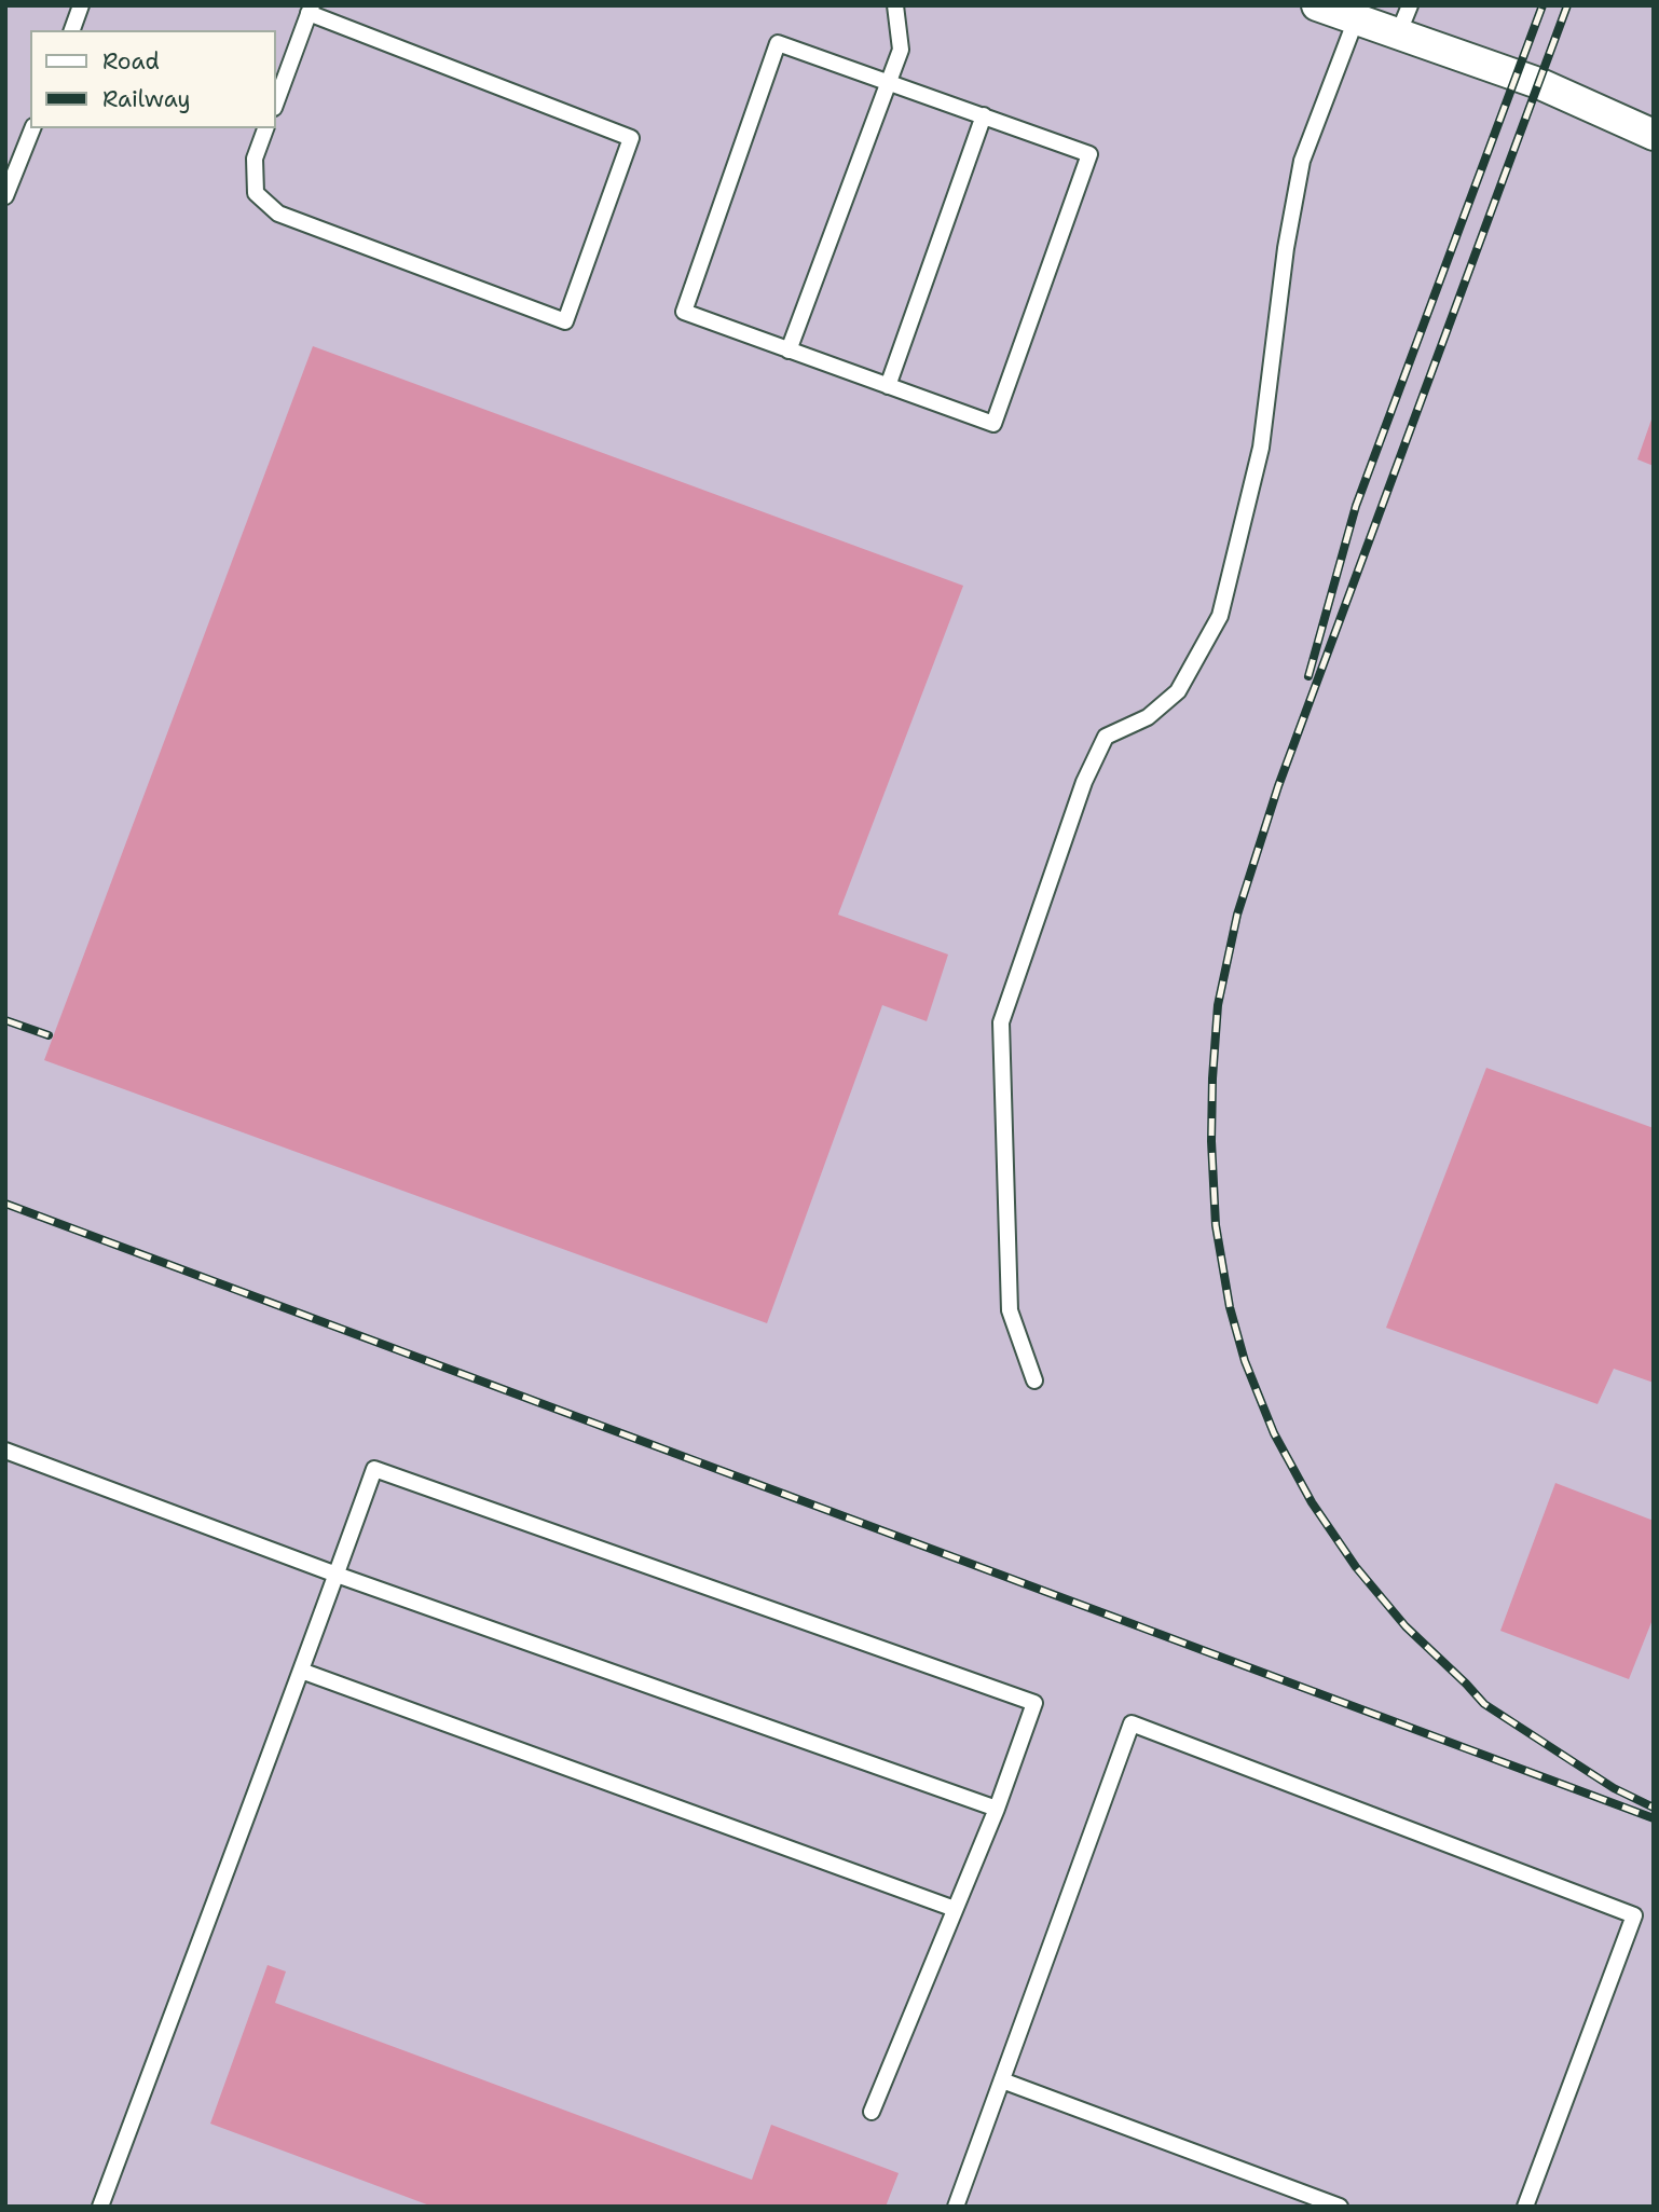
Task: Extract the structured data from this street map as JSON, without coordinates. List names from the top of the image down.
{
  "legend": ["Road", "Railway"]
}
